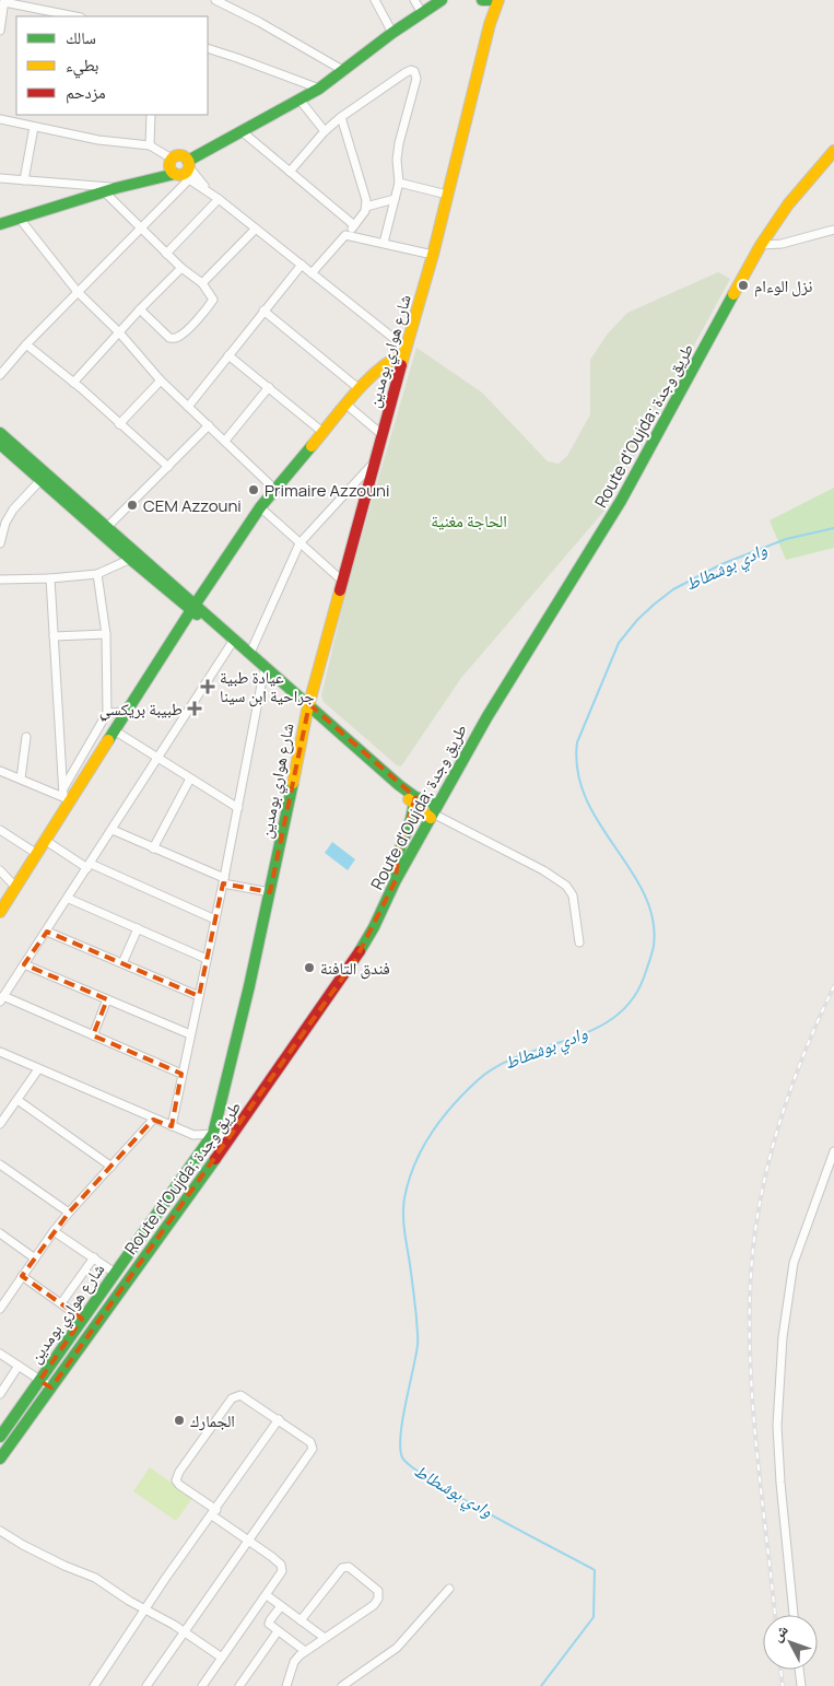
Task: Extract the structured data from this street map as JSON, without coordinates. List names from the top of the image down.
{
  "streets": {
    "street": ["شارع هواري بومدين", "Route d'Oujda; طريق وجدة"]
  },
  "water": ["وادي بوشطاط"],
  "parks": ["الحاجة مغنية"],
  "places": {
    "other": [
      "نزل الوءام",
      "Primaire Azzouni",
      "CEM Azzouni",
      "فندق التافنة",
      "الجمارك"
    ],
    "health": ["عيادة طبية جراحية ابن سينا", "طبيبة بريكسي"]
  },
  "legend": ["سالك", "بطيء", "مزدحم"],
  "north": "top left"
}
